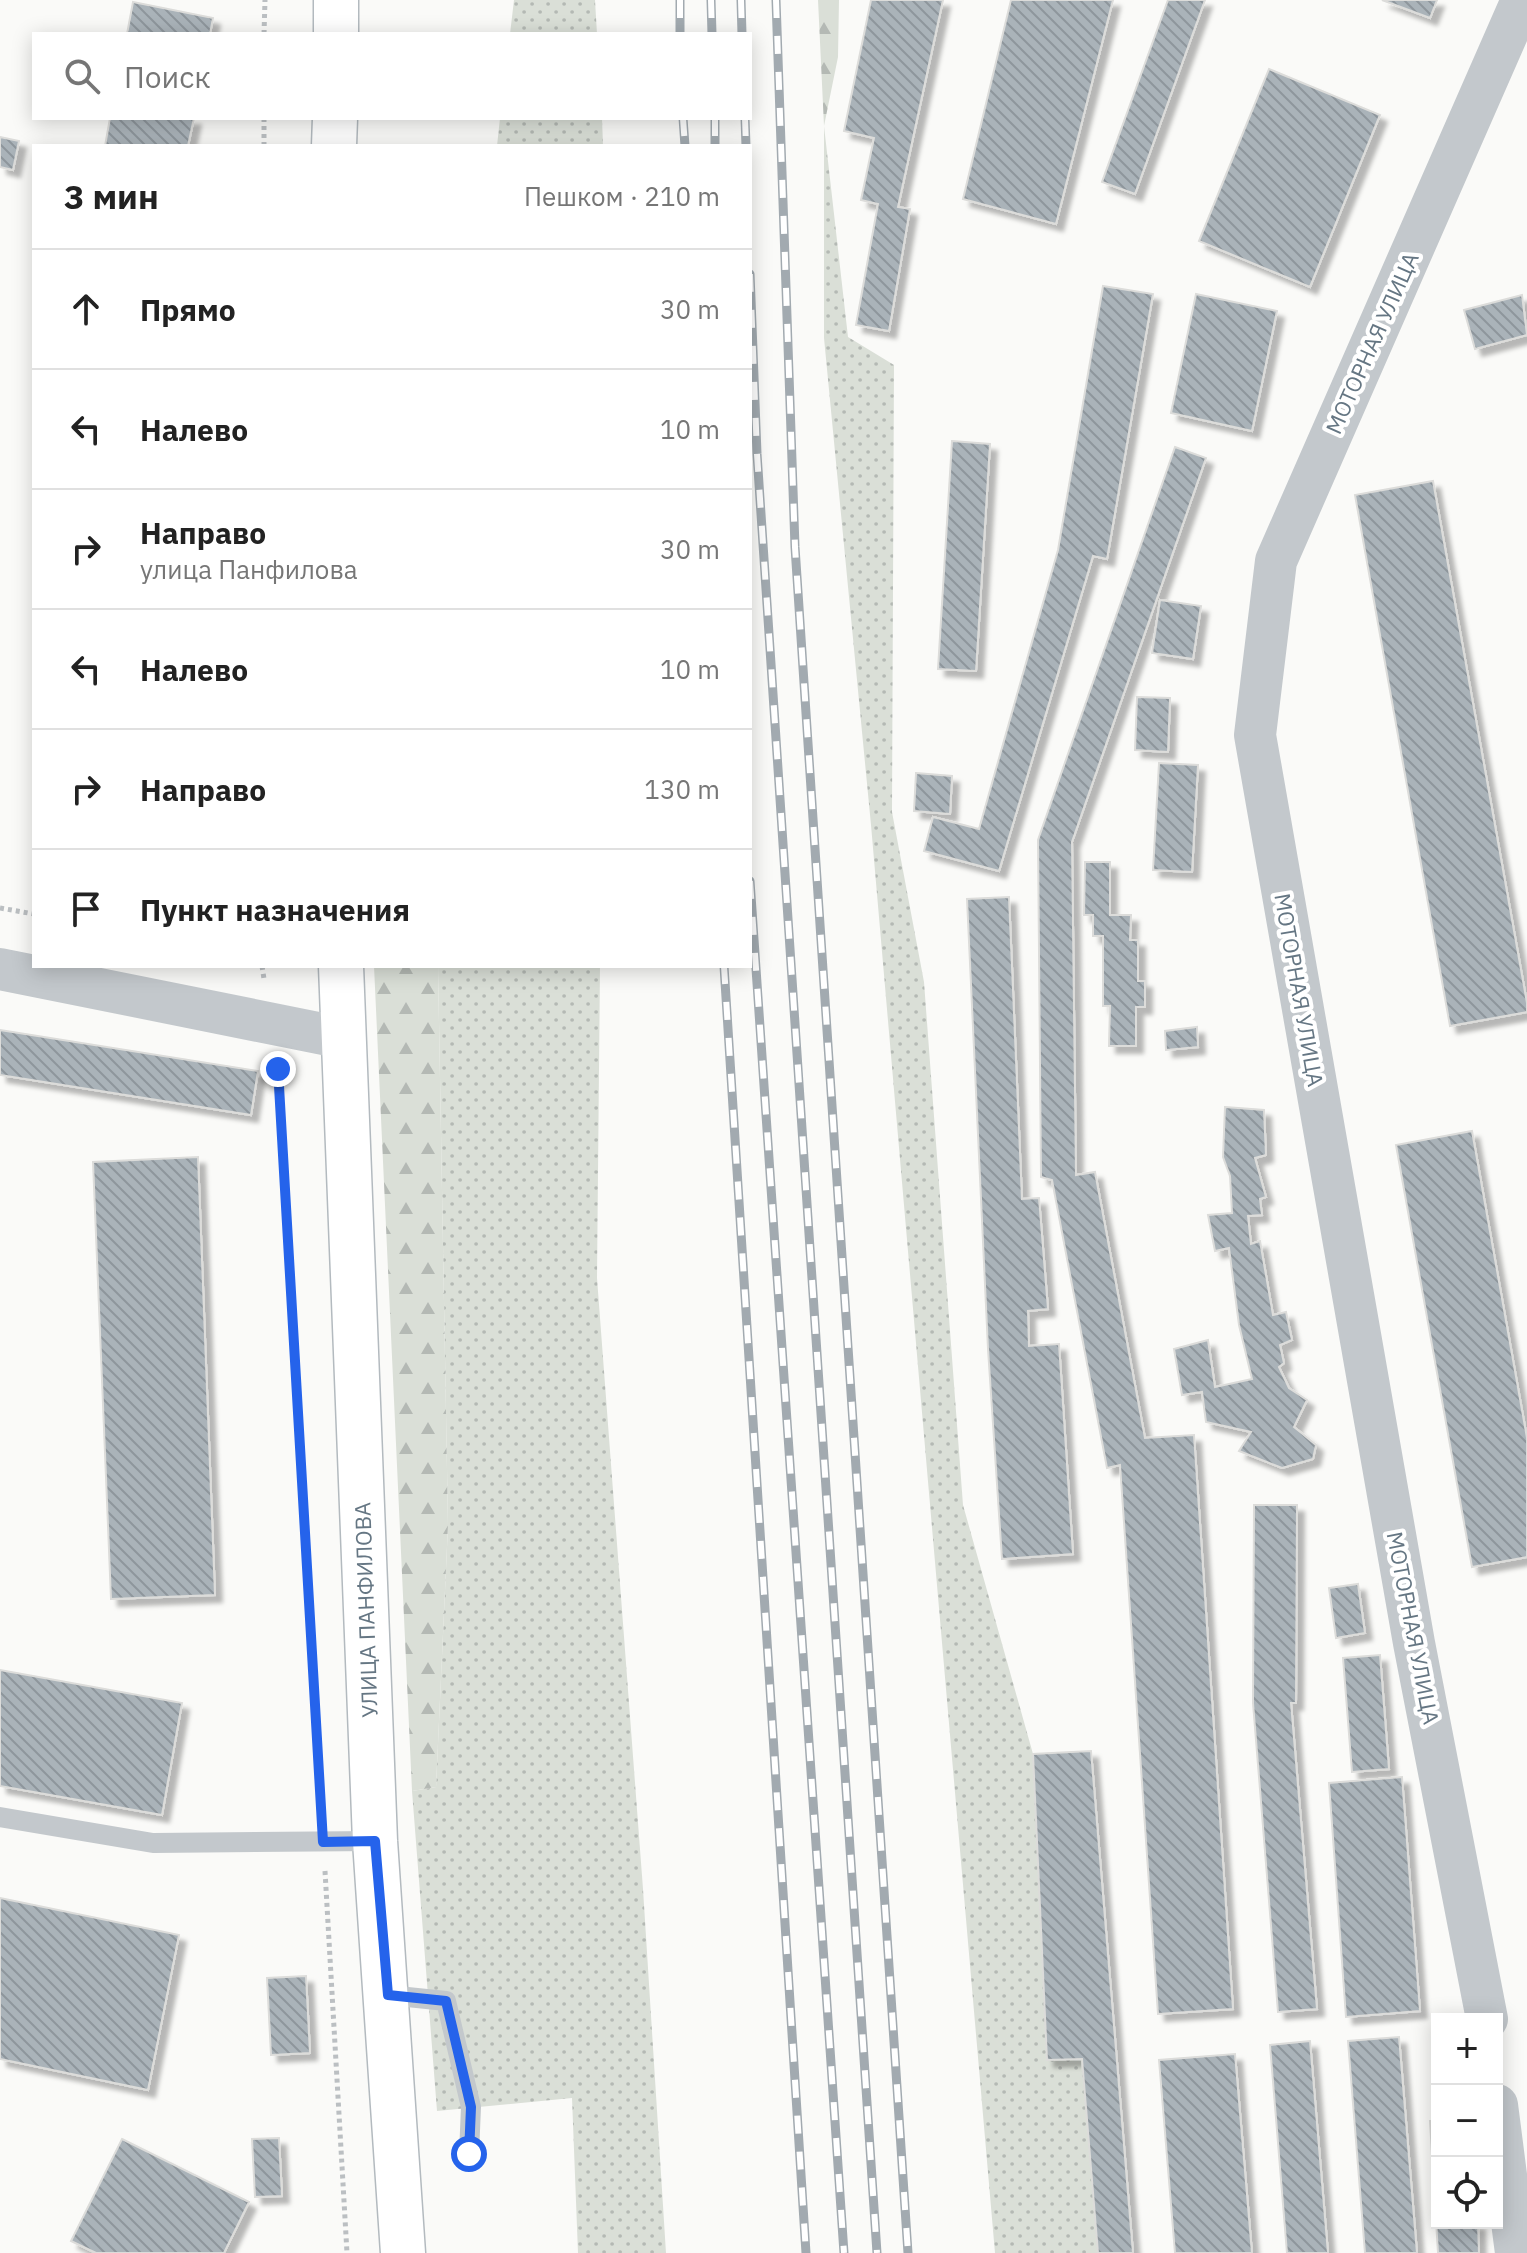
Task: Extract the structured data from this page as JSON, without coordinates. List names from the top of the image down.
{
  "streets": {
    "main road": ["УЛИЦА ПАНФИЛОВА"],
    "street": ["МОТОРНАЯ УЛИЦА"]
  },
  "page": {
    "search": "Поиск",
    "heading": ["3 мин", "Пешком · 210 m"],
    "list": [
      ["Прямо", "30 m"],
      ["Налево", "10 m"],
      ["Направо", "улица Панфилова", "30 m"],
      ["Налево", "10 m"],
      ["Направо", "130 m"],
      "Пункт назначения"
    ],
    "map_buttons": ["+", "−"]
  }
}
